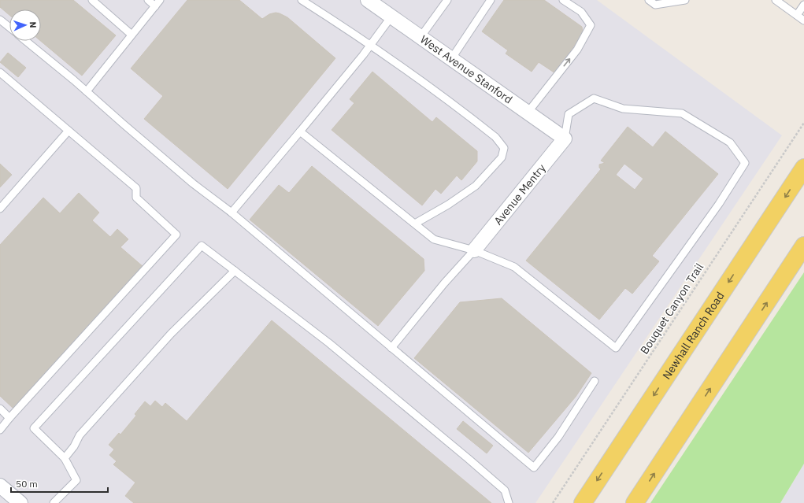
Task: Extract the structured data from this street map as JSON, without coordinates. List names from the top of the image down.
{
  "streets": {
    "main road": ["Newhall Ranch Road"],
    "street": ["West Avenue Stanford", "Avenue Mentry"],
    "path": ["Bouquet Canyon Trail"]
  },
  "crossings": [
    ["West Avenue Stanford", "Avenue Mentry"]
  ],
  "scale_bar": "50 m",
  "north": "right"
}
